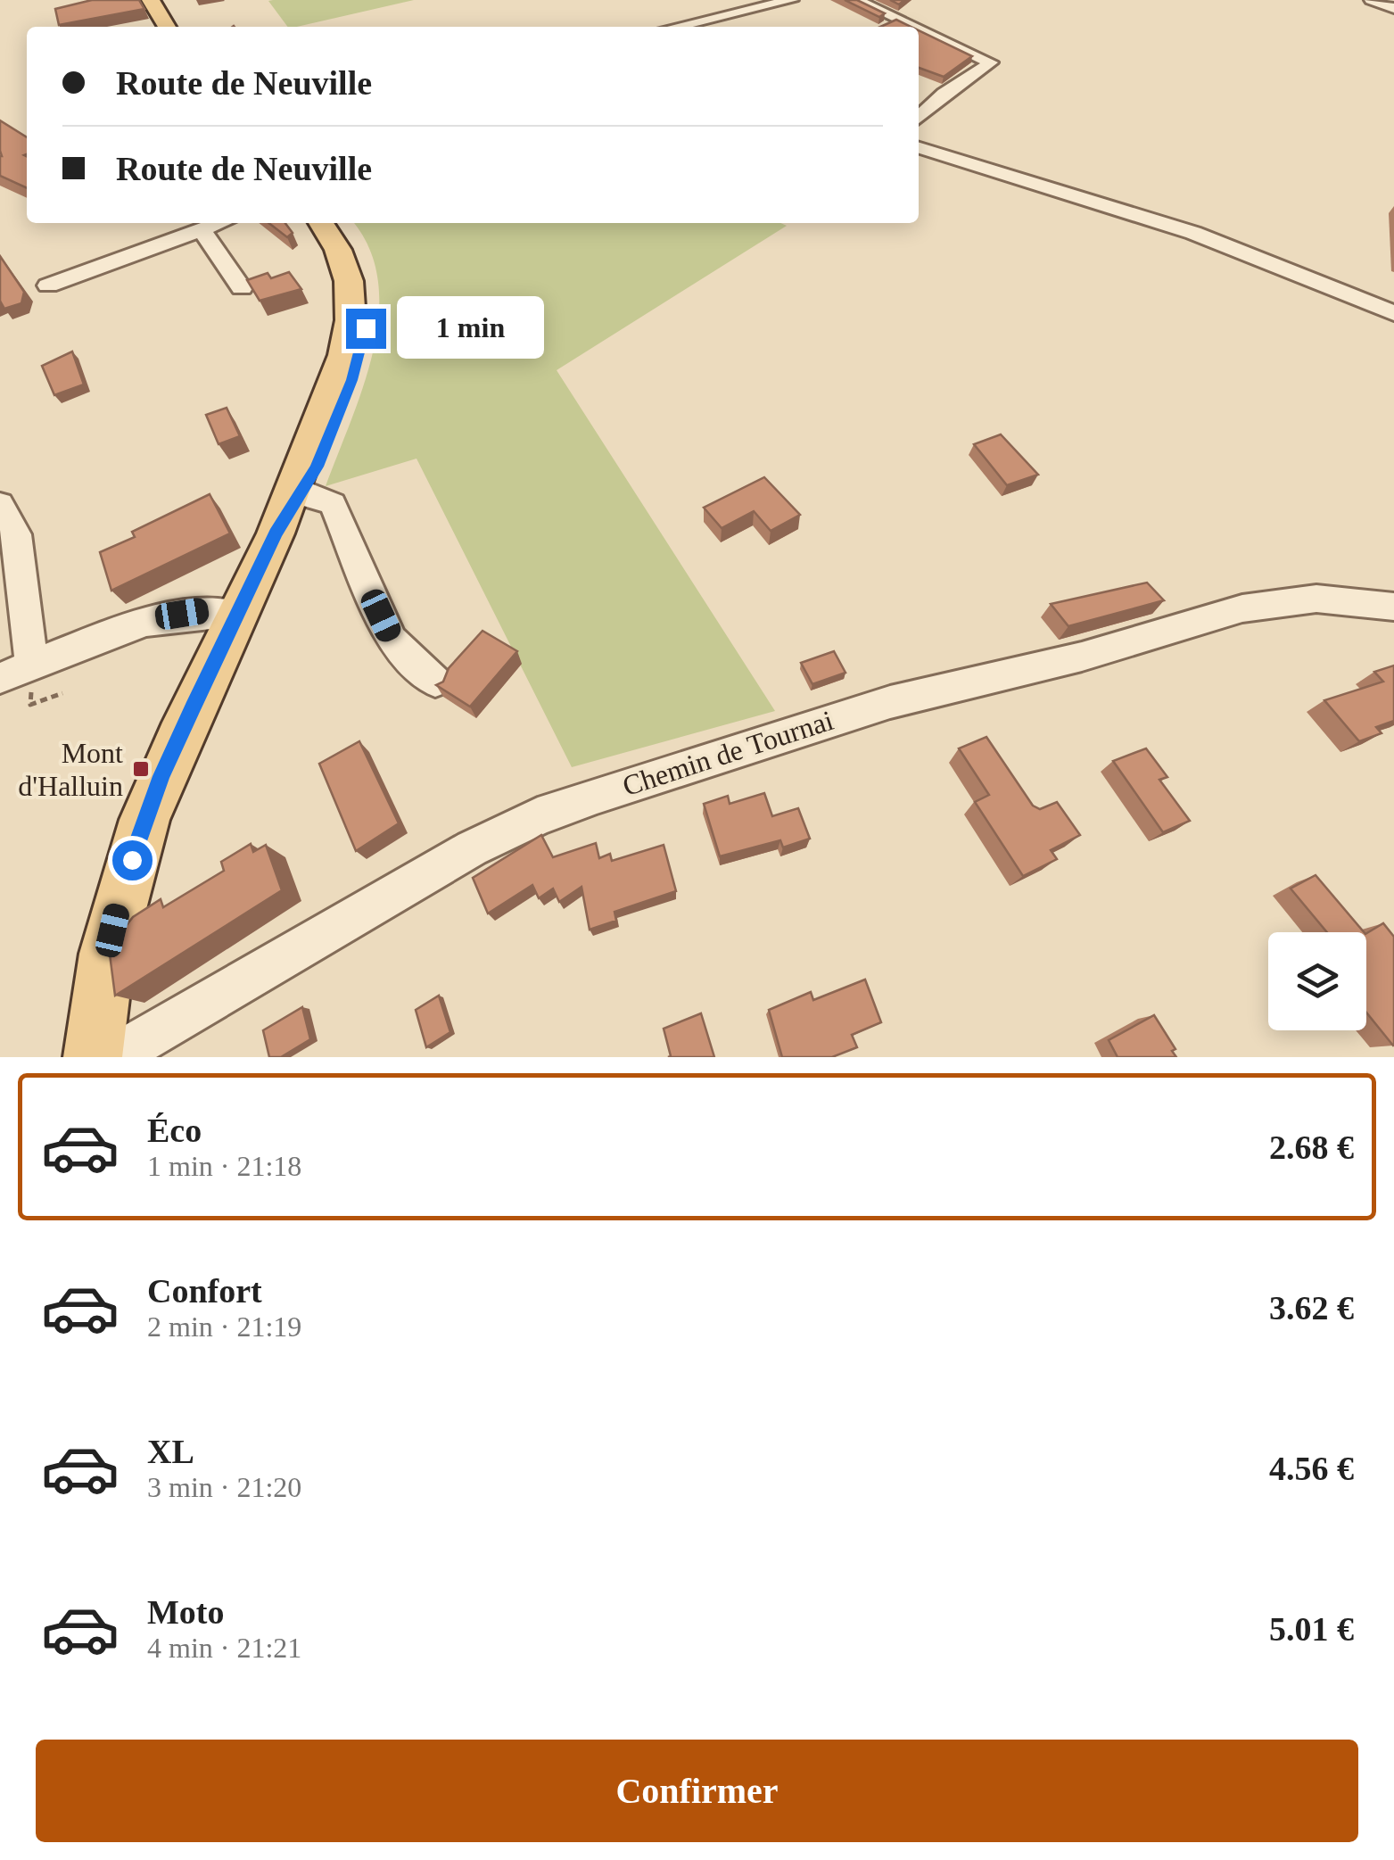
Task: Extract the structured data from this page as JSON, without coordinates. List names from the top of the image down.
{
  "streets": {
    "street": ["Chemin de Tournai"]
  },
  "places": {
    "transit": ["Mont d'Halluin"]
  },
  "page": {
    "banner": ["Route de Neuville", "Route de Neuville"],
    "bubble": "1 min",
    "list": [
      {
        "name": "Éco",
        "note": "1 min · 21:18",
        "value": "2.68 €"
      },
      {
        "name": "Confort",
        "note": "2 min · 21:19",
        "value": "3.62 €"
      },
      {
        "name": "XL",
        "note": "3 min · 21:20",
        "value": "4.56 €"
      },
      {
        "name": "Moto",
        "note": "4 min · 21:21",
        "value": "5.01 €"
      }
    ],
    "buttons": "Confirmer"
  }
}
